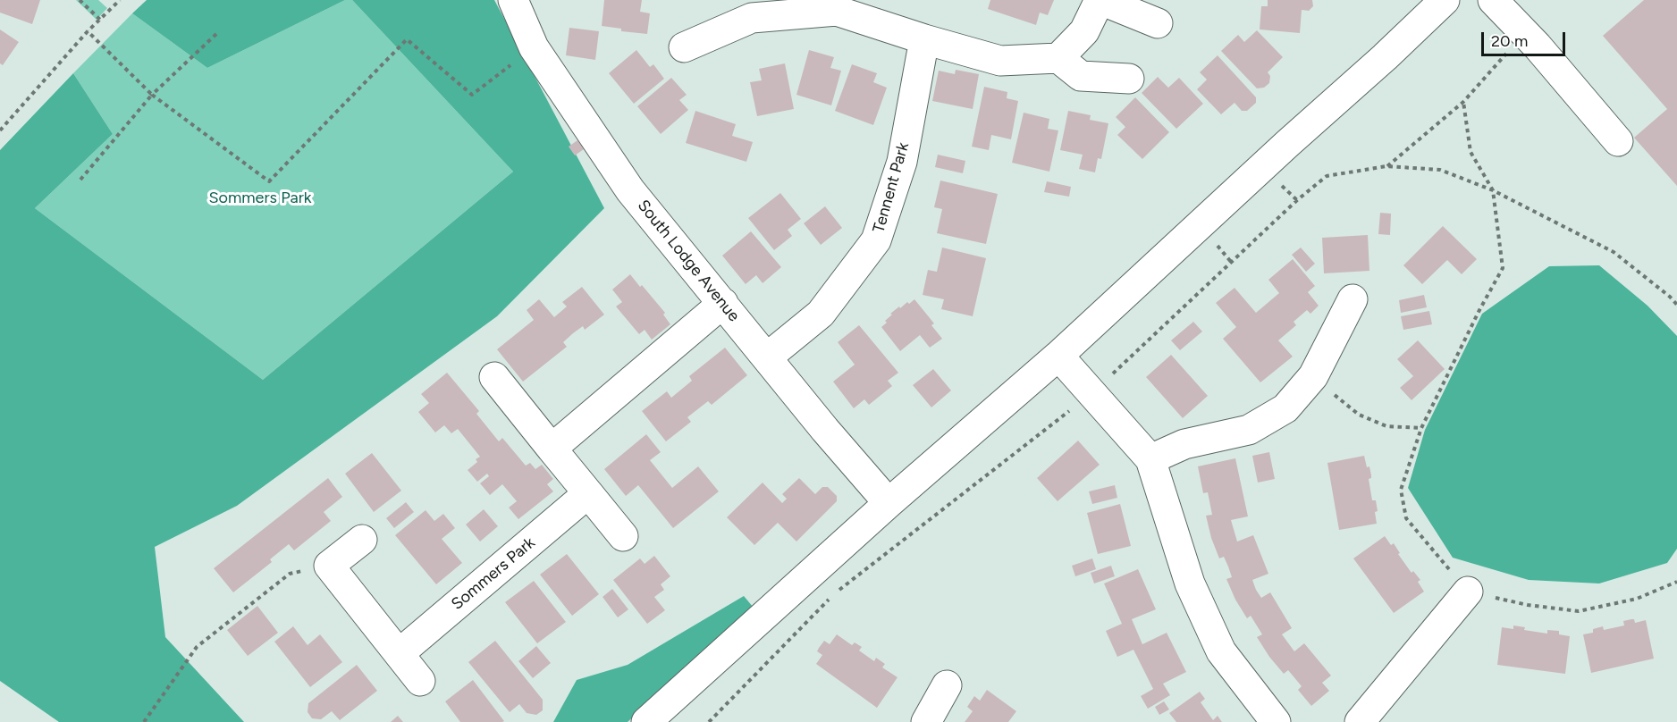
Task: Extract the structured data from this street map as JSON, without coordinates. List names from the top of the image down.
{
  "streets": {
    "street": ["Tennent Park", "South Lodge Avenue", "Sommers Park"]
  },
  "crossings": [
    ["Tennent Park", "South Lodge Avenue"]
  ],
  "parks": ["Sommers Park"],
  "scale_bar": "20 m"
}
